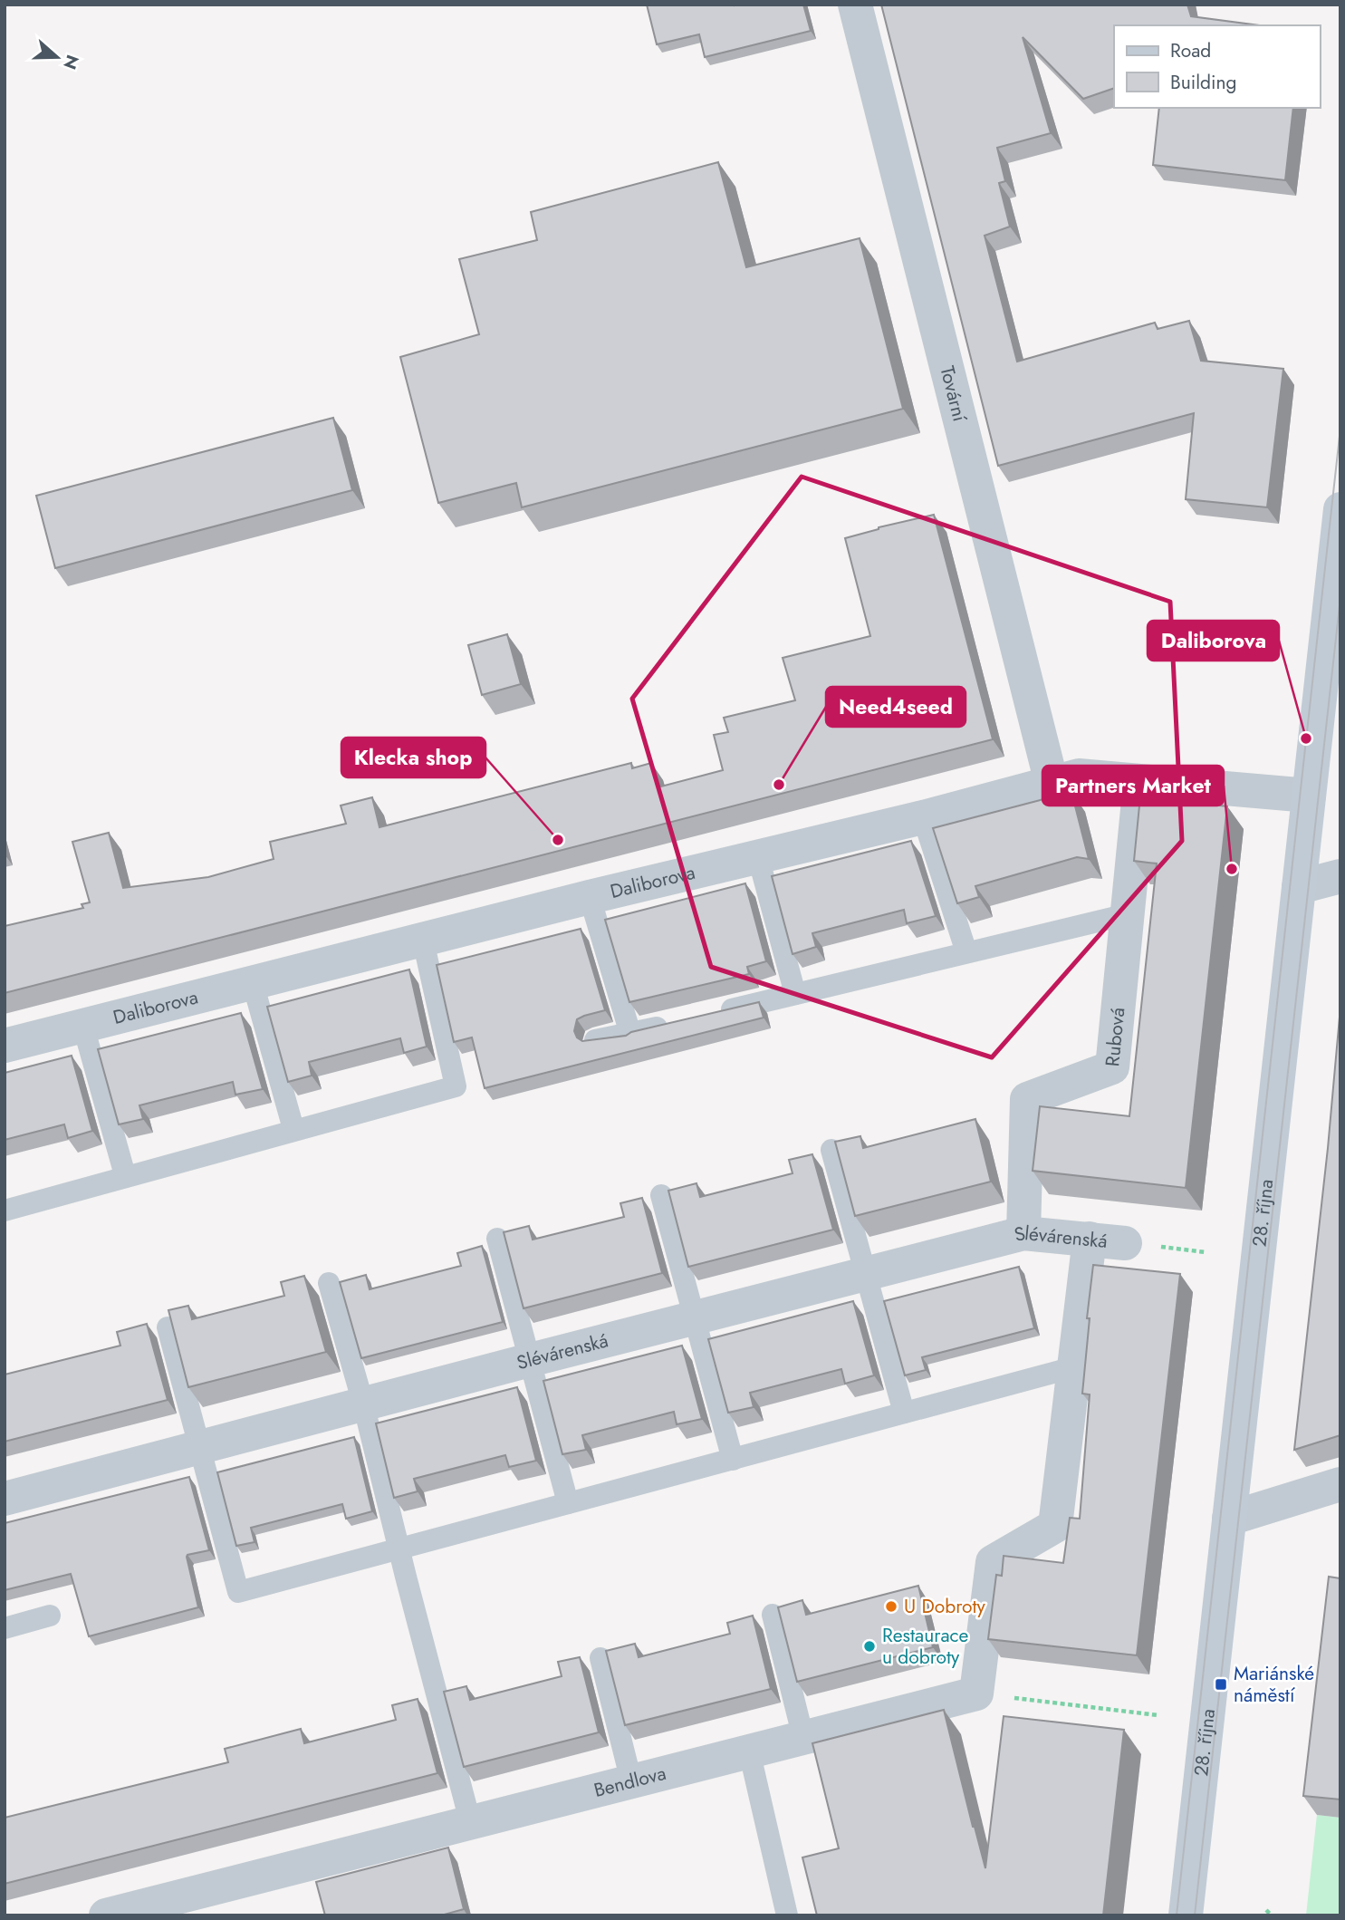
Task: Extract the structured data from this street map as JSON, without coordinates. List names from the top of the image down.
{
  "streets": {
    "main road": ["28. října"],
    "street": [
      "Tovární",
      "Daliborova",
      "Rubová",
      "Slévárenská",
      "Bendlova"
    ]
  },
  "crossings": [
    ["Tovární", "Daliborova"],
    ["Daliborova", "Rubová"],
    ["Daliborova", "28. října"],
    ["Rubová", "Slévárenská"]
  ],
  "places": {
    "other": [
      "Daliborova",
      "Need4seed",
      "Klecka shop",
      "Partners Market",
      "U Dobroty",
      "Restaurace u dobroty"
    ],
    "transit": ["Mariánské náměstí"]
  },
  "legend": ["Road", "Building"],
  "north": "right"
}
